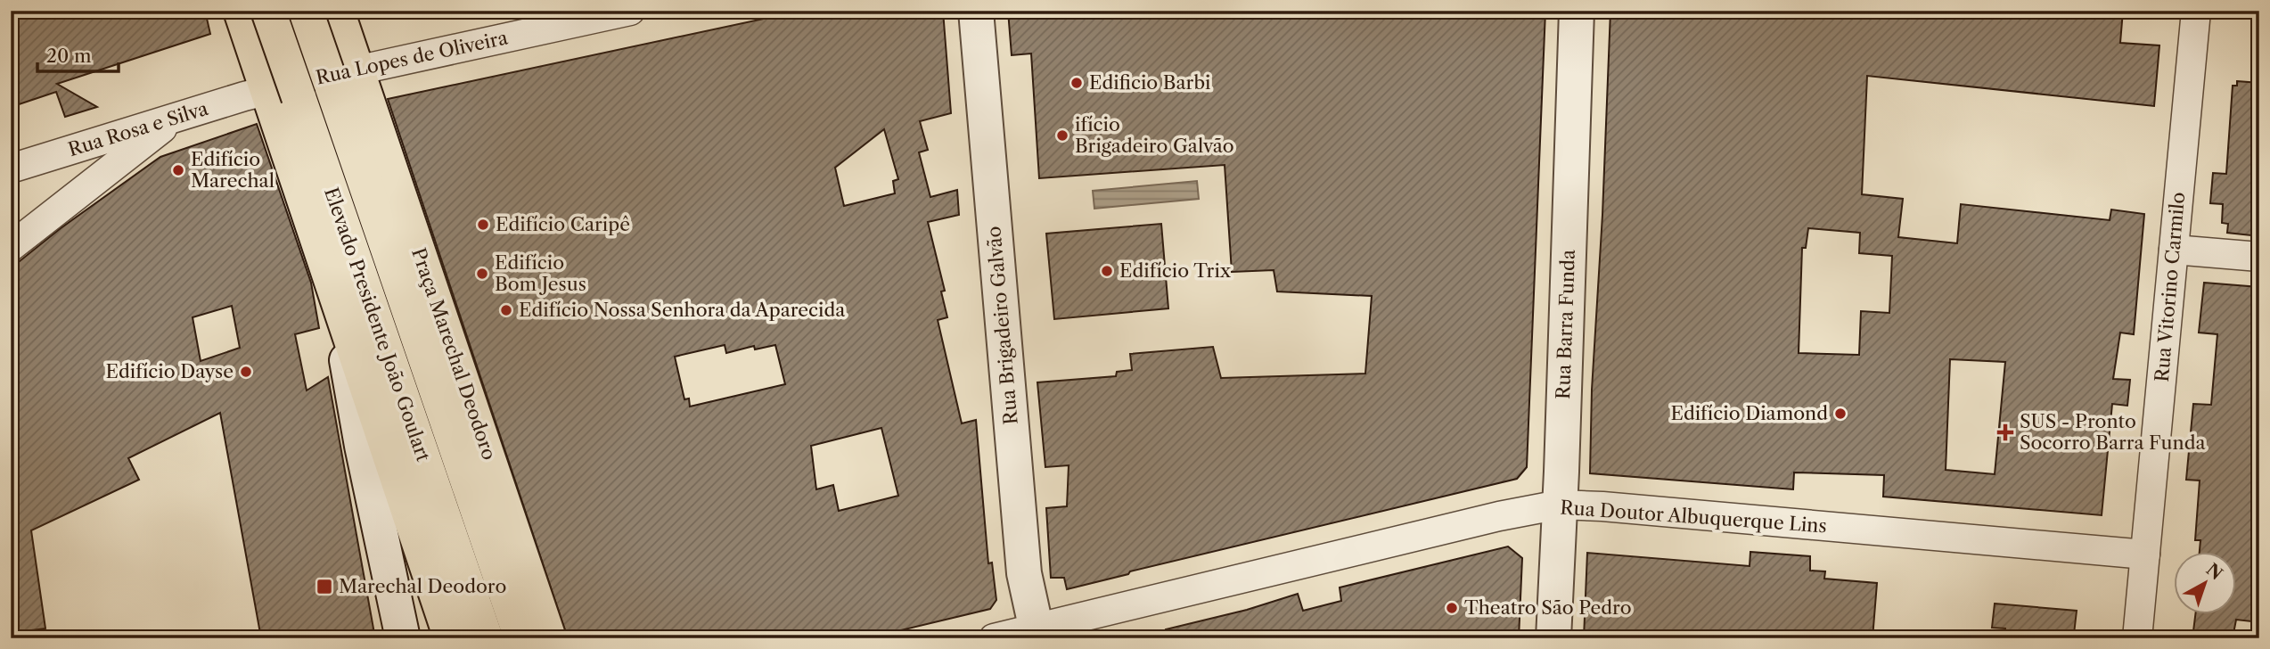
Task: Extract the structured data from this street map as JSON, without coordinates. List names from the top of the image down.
{
  "streets": {
    "main road": ["Elevado Presidente João Goulart", "Praça Marechal Deodoro"],
    "street": [
      "Rua Lopes de Oliveira",
      "Rua Rosa e Silva",
      "Rua Vitorino Carmilo",
      "Rua Barra Funda",
      "Rua Brigadeiro Galvão",
      "Rua Doutor Albuquerque Lins"
    ]
  },
  "crossings": [
    ["Rua Lopes de Oliveira", "Rua Rosa e Silva"],
    ["Rua Lopes de Oliveira", "Praça Marechal Deodoro"],
    ["Rua Vitorino Carmilo", "Rua Doutor Albuquerque Lins"],
    ["Rua Barra Funda", "Rua Doutor Albuquerque Lins"],
    ["Rua Brigadeiro Galvão", "Rua Doutor Albuquerque Lins"]
  ],
  "places": {
    "other": [
      "Edificio Barbi",
      "ifício Brigadeiro Galvão",
      "Edifício Marechal",
      "Edifício Caripê",
      "Edifício Trix",
      "Edifício Bom Jesus",
      "Edifício Nossa Senhora da Aparecida",
      "Edifício Dayse",
      "Edifício Diamond",
      "Theatro São Pedro"
    ],
    "health": ["SUS - Pronto Socorro Barra Funda"],
    "transit": ["Marechal Deodoro"]
  },
  "scale_bar": "20 m",
  "north": "top right"
}
